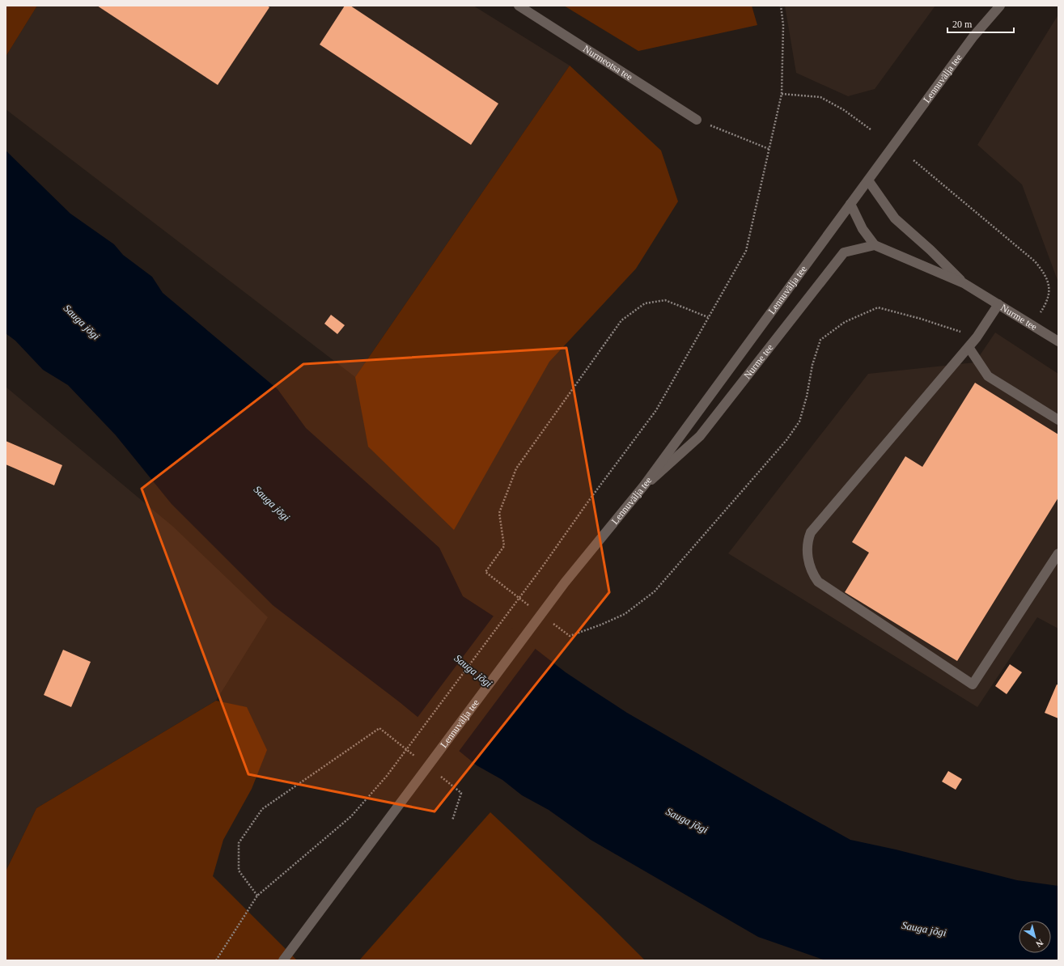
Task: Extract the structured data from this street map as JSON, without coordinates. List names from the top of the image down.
{
  "streets": {
    "main road": ["Nurmeotsa tee", "Lennuvälja tee", "Nurme tee"]
  },
  "crossings": [
    ["Lennuvälja tee", "Nurme tee"]
  ],
  "water": ["Sauga jõgi"],
  "scale_bar": "20 m",
  "north": "bottom right"
}
